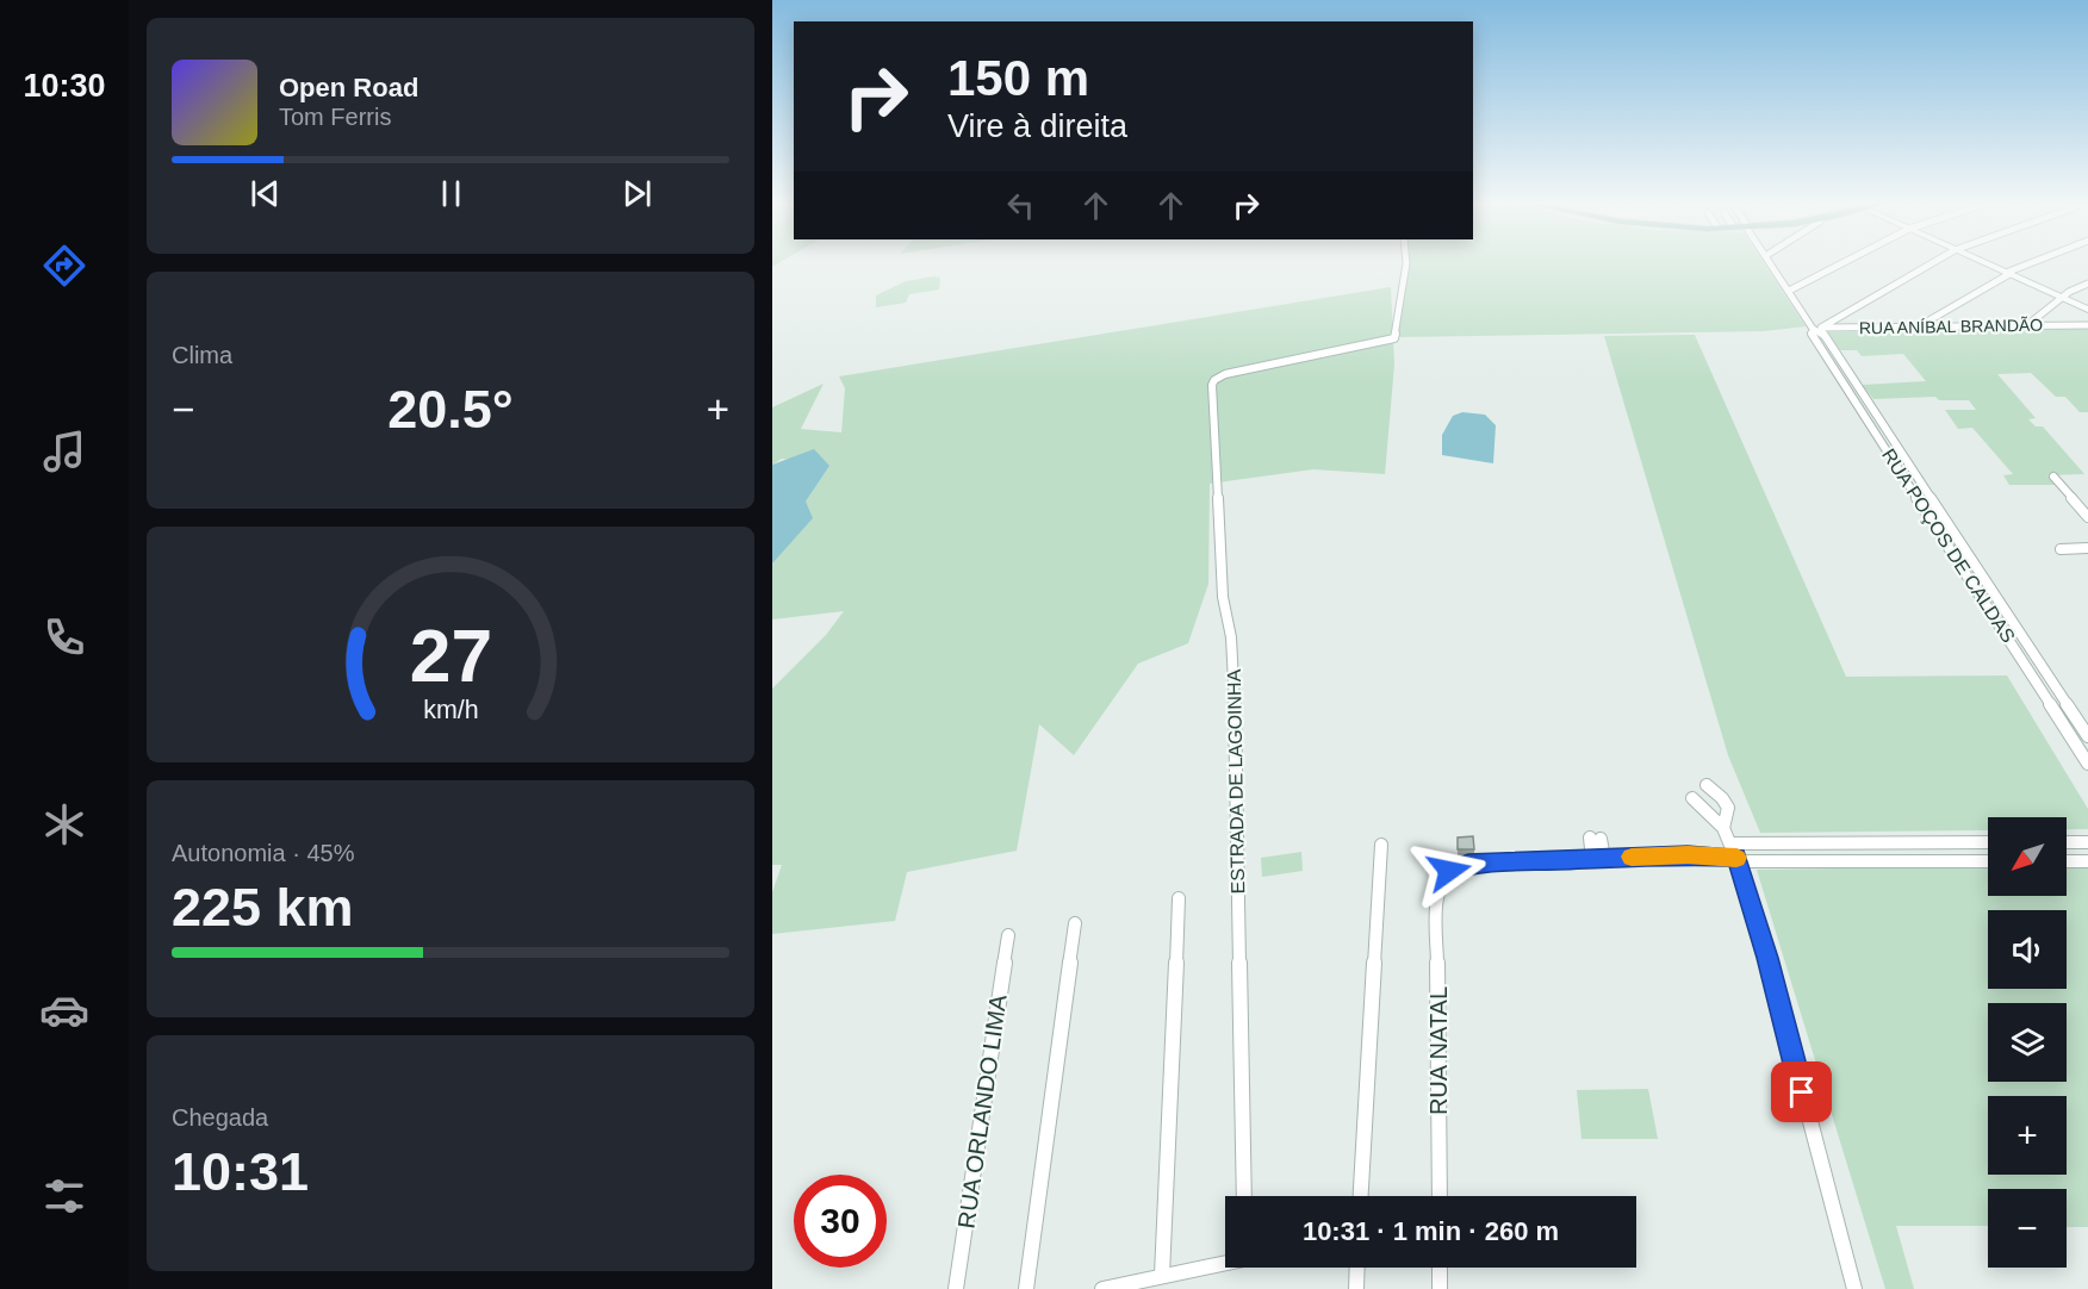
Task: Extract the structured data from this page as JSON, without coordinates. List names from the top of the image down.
{
  "streets": {
    "street": [
      "RUA ANÍBAL BRANDÃO",
      "RUA POÇOS DE CALDAS",
      "ESTRADA DE LAGOINHA",
      "RUA NATAL",
      "RUA ORLANDO LIMA"
    ]
  },
  "crossings": [
    ["RUA ANÍBAL BRANDÃO", "RUA POÇOS DE CALDAS"]
  ],
  "north": "bottom left",
  "page": {
    "tabs": "10:30",
    "turn": ["150 m", "Vire à direita"],
    "song": ["Open Road", "Tom Ferris"],
    "tile": [
      "Clima",
      ["Autonomia · 45%", "225 km"],
      ["Chegada", "10:31"]
    ],
    "heat": ["−", "20.5°", "+"],
    "map_buttons": ["+", "−"],
    "limit": "30",
    "trip": "10:31 · 1 min · 260 m",
    "gauge": ["27", "km/h"]
  }
}
